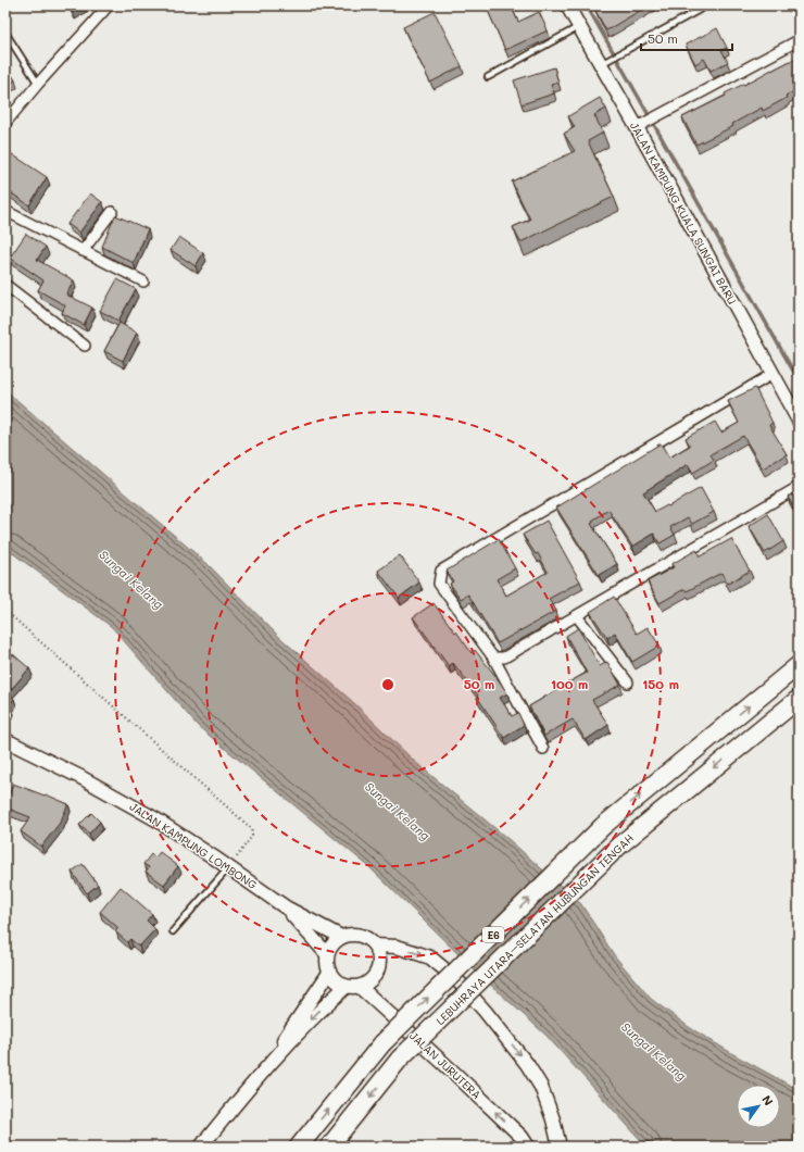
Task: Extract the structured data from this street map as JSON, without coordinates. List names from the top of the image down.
{
  "streets": {
    "highway": ["LEBUHRAYA UTARA–SELATAN HUBUNGAN TENGAH", "E6"],
    "street": ["JALAN KAMPUNG KUALA SUNGAI BARU", "JALAN KAMPUNG LOMBONG", "JALAN JURUTERA"]
  },
  "water": ["Sungai Kelang"],
  "scale_bar": "50 m",
  "north": "top right",
  "rings": ["50 m", "100 m", "150 m"]
}
